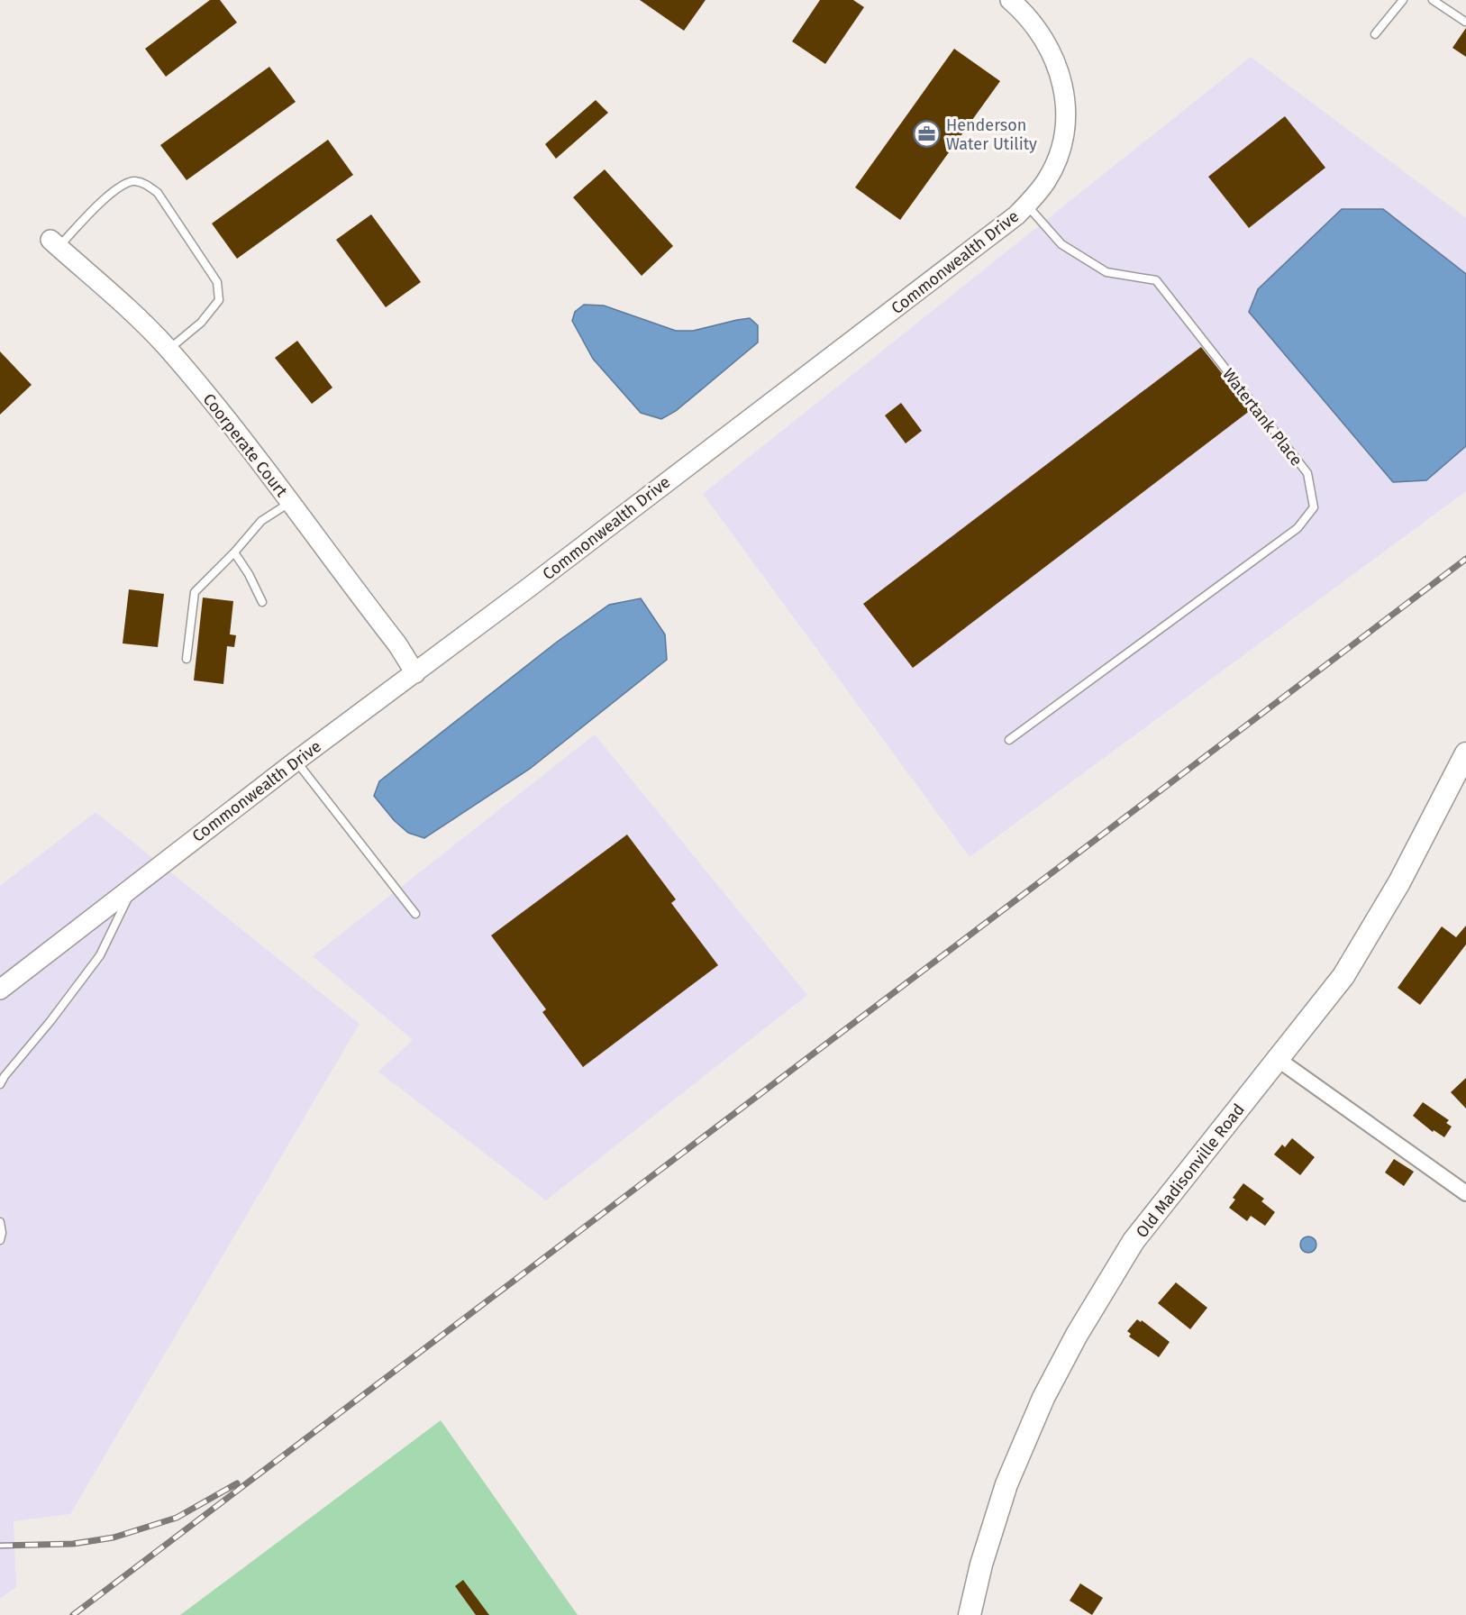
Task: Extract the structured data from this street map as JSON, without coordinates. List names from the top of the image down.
{
  "streets": {
    "main road": ["Old Madisonville Road"],
    "street": ["Commonwealth Drive", "Coorperate Court"],
    "lane": ["Watertank Place"]
  },
  "crossings": [
    ["Commonwealth Drive", "Watertank Place"],
    ["Commonwealth Drive", "Coorperate Court"]
  ],
  "places": {
    "office": ["Henderson Water Utility"]
  }
}
